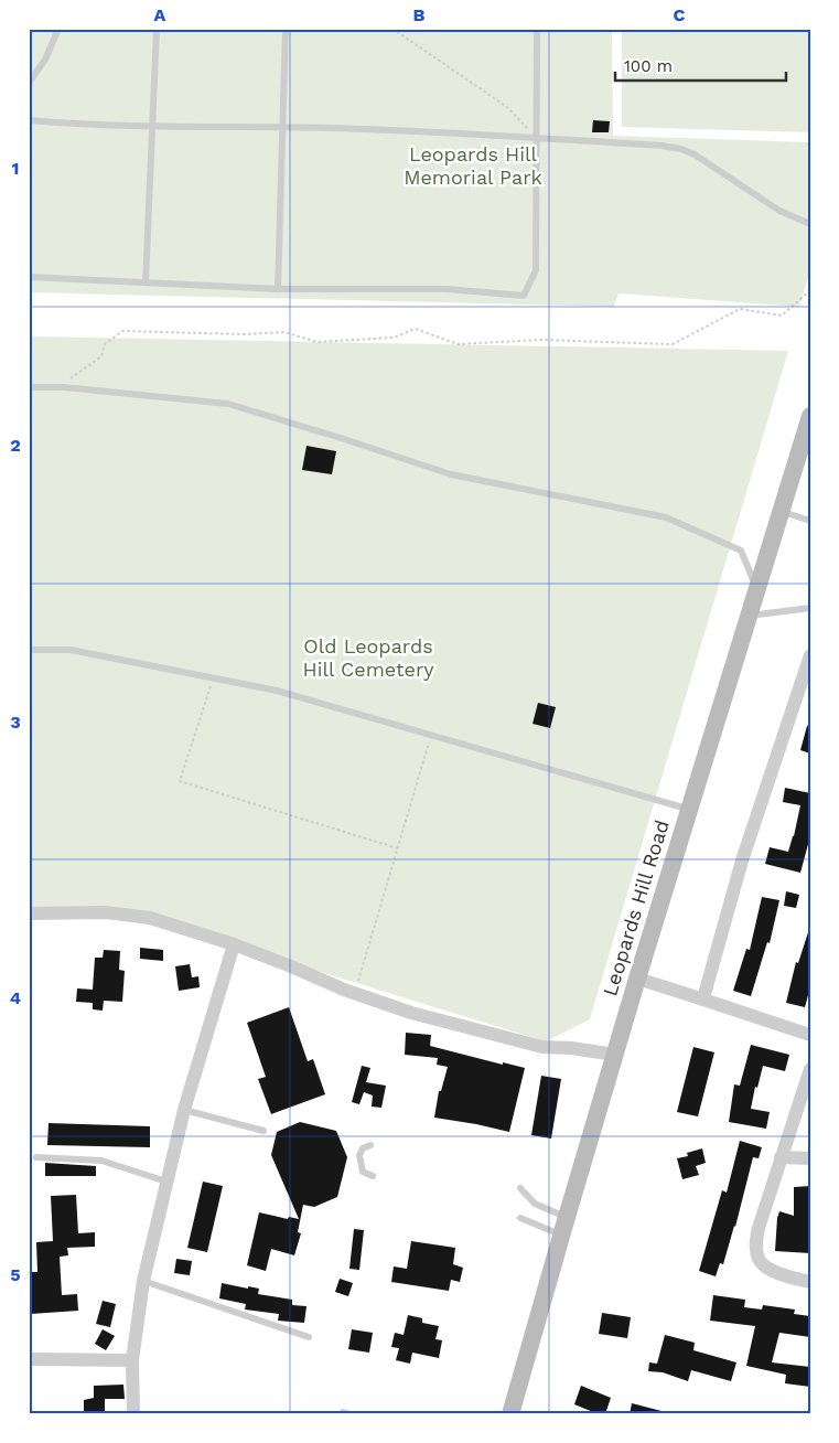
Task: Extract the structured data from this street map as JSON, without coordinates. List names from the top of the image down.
{
  "streets": {
    "main road": ["Leopards Hill Road"]
  },
  "parks": ["Leopards Hill Memorial Park", "Old Leopards Hill Cemetery"],
  "scale_bar": "100 m",
  "grid": {
    "columns": ["A", "B", "C"],
    "rows": [
      "1",
      "2",
      "3",
      "4",
      "5"
    ]
  }
}
